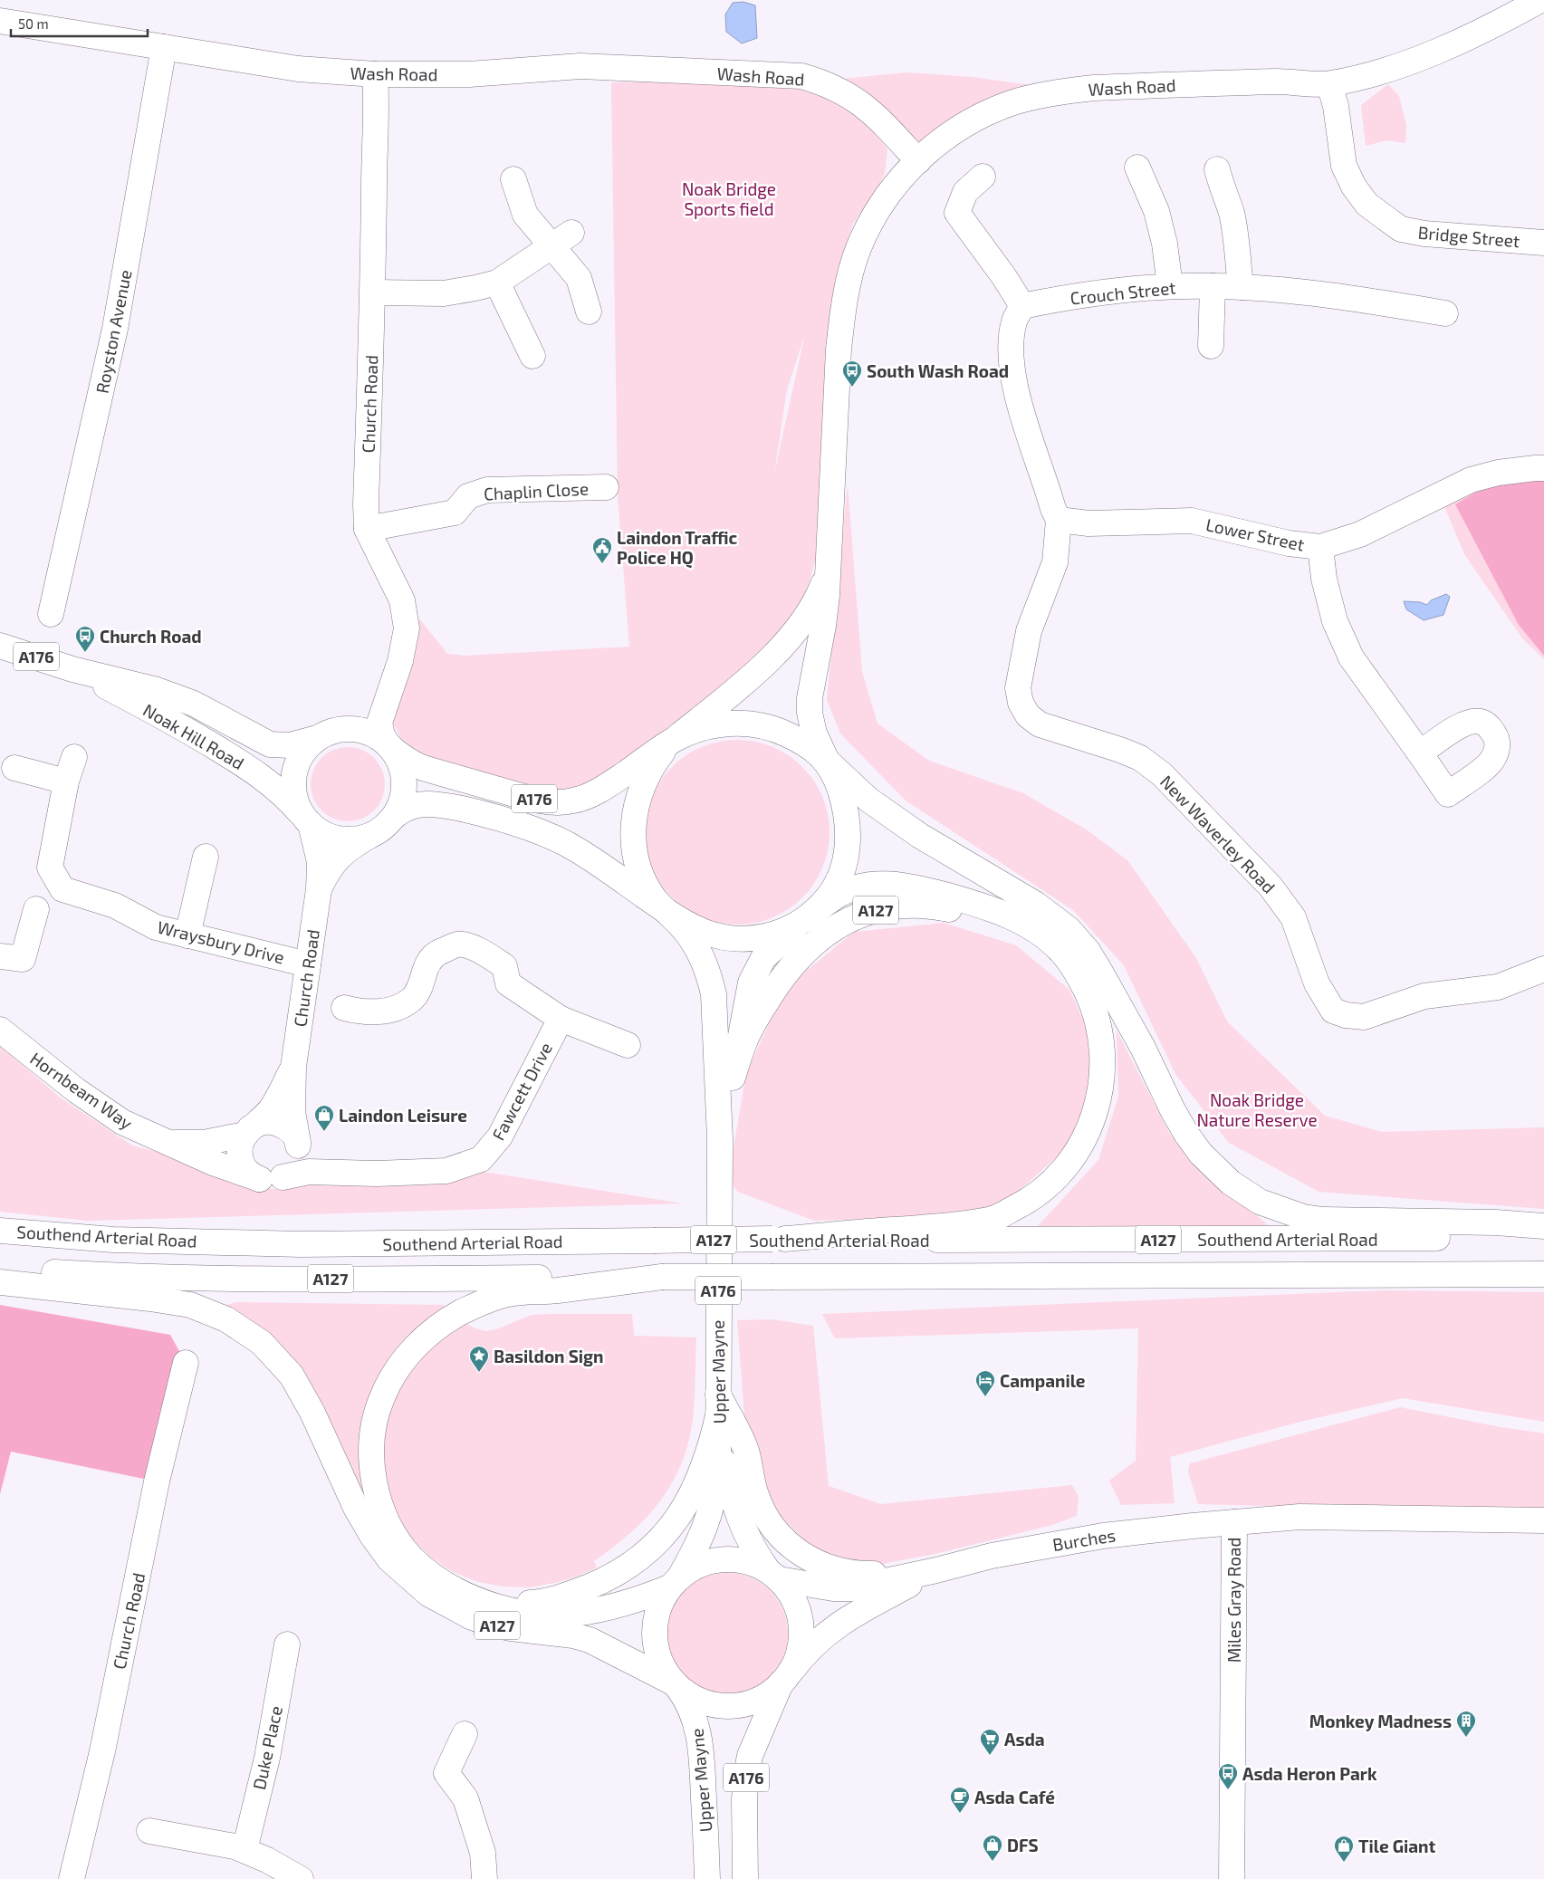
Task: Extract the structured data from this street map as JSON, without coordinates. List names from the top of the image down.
{
  "streets": {
    "main road": [
      "Wash Road",
      "Bridge Street",
      "Crouch Street",
      "Royston Avenue",
      "Church Road",
      "Chaplin Close",
      "Lower Street",
      "A176",
      "Noak Hill Road",
      "New Waverley Road",
      "A127",
      "Wraysbury Drive",
      "Hornbeam Way",
      "Fawcett Drive",
      "Southend Arterial Road",
      "Upper Mayne",
      "Burches",
      "Miles Gray Road",
      "Duke Place"
    ]
  },
  "crossings": [
    ["Wash Road", "Bridge Street"],
    ["Wash Road", "Royston Avenue"],
    ["Wash Road", "Church Road"],
    ["Church Road", "Chaplin Close"],
    ["Church Road", "A176"],
    ["Church Road", "Noak Hill Road"],
    ["Church Road", "Wraysbury Drive"],
    ["Church Road", "Hornbeam Way"],
    ["Lower Street", "New Waverley Road"],
    ["A176", "Noak Hill Road"],
    ["A176", "A127"],
    ["A176", "Upper Mayne"],
    ["A176", "Burches"],
    ["A127", "Southend Arterial Road"],
    ["A127", "Upper Mayne"],
    ["A127", "Burches"],
    ["Hornbeam Way", "Fawcett Drive"],
    ["Upper Mayne", "Burches"],
    ["Burches", "Miles Gray Road"]
  ],
  "parks": ["Noak Bridge Sports field", "Noak Bridge Nature Reserve"],
  "places": {
    "bus stop": ["South Wash Road", "Church Road", "Asda Heron Park"],
    "public building": ["Laindon Traffic Police HQ"],
    "shop": ["Laindon Leisure", "DFS", "Tile Giant"],
    "place": ["Basildon Sign"],
    "hotel": ["Campanile"],
    "building": ["Monkey Madness"],
    "supermarket": ["Asda"],
    "cafe": ["Asda Café"]
  },
  "scale_bar": "50 m"
}
